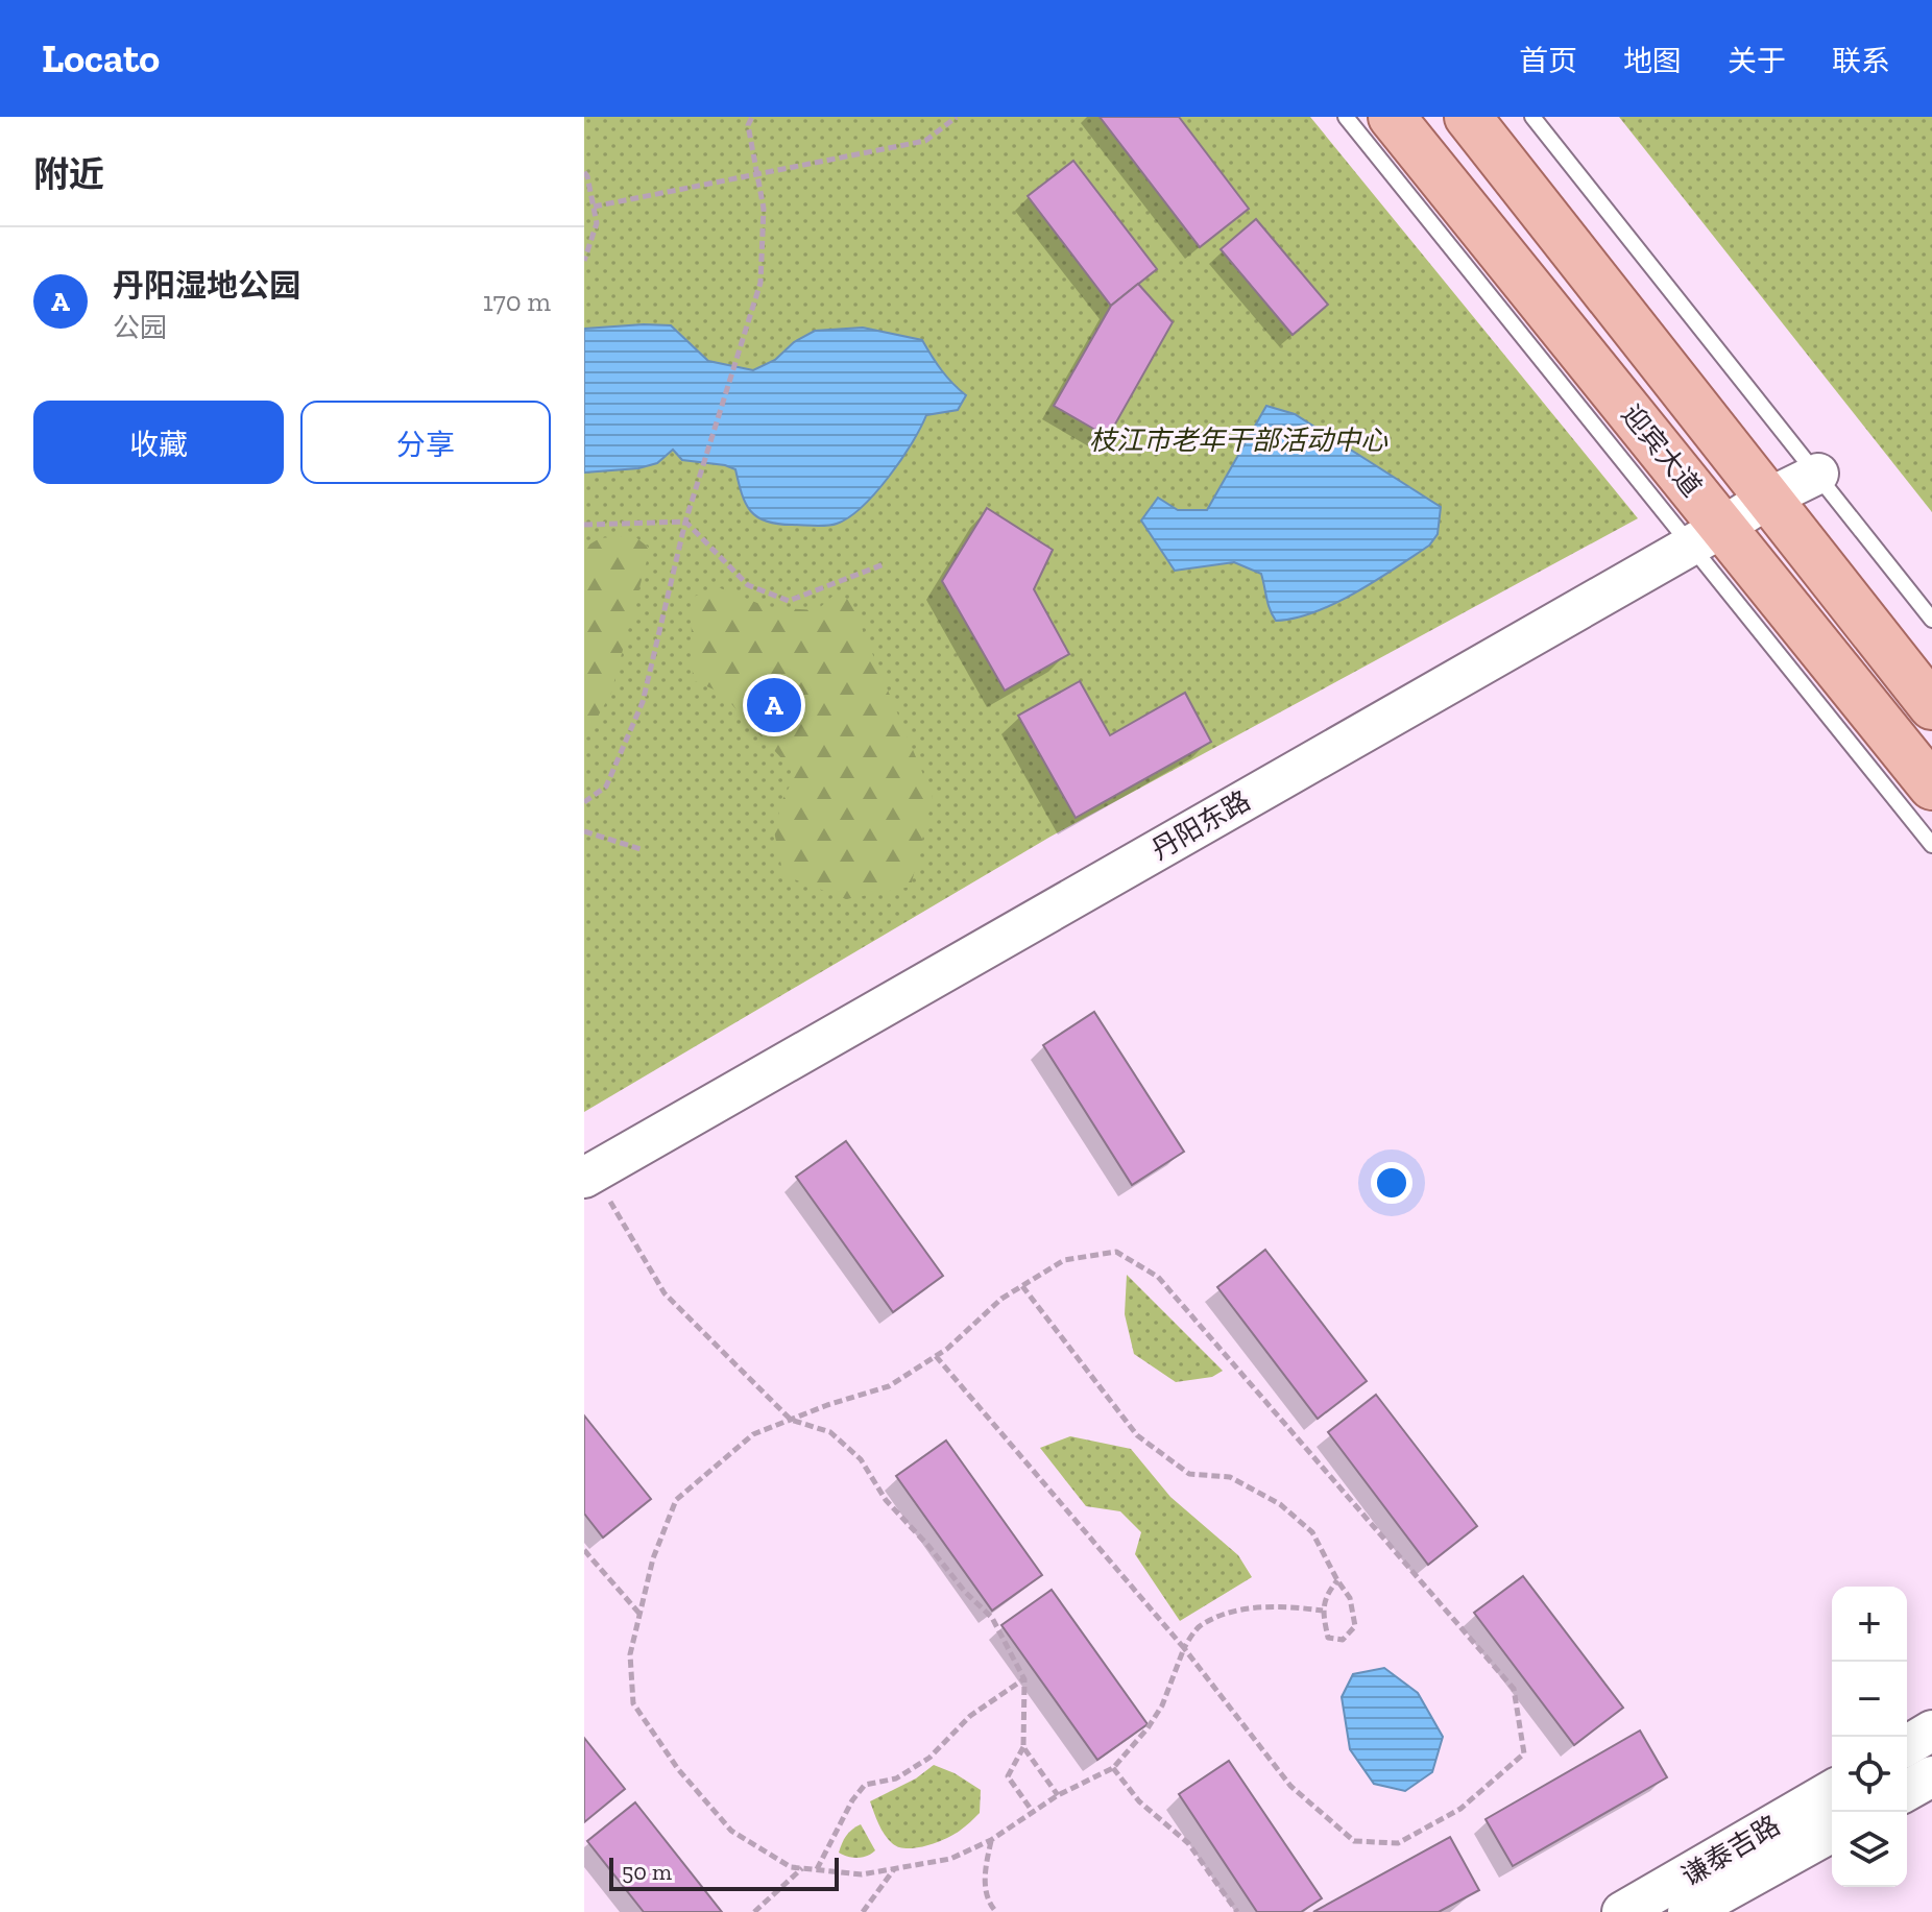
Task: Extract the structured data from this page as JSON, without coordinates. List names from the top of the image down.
{
  "streets": {
    "main road": ["迎宾大道"],
    "street": ["丹阳东路", "谦泰吉路"]
  },
  "crossings": [
    ["迎宾大道", "丹阳东路"]
  ],
  "parks": ["枝江市老年干部活动中心"],
  "scale_bar": "50 m",
  "page": {
    "header": "Locato",
    "nav": [
      "首页",
      "地图",
      "关于",
      "联系"
    ],
    "heading": "附近",
    "list": [
      {
        "mark": "A",
        "name": "丹阳湿地公园",
        "note": "公园",
        "value": "170 m"
      }
    ],
    "buttons": ["收藏", "分享"],
    "pins": "A",
    "map_buttons": ["+", "−"],
    "scale": "50 m"
  }
}
